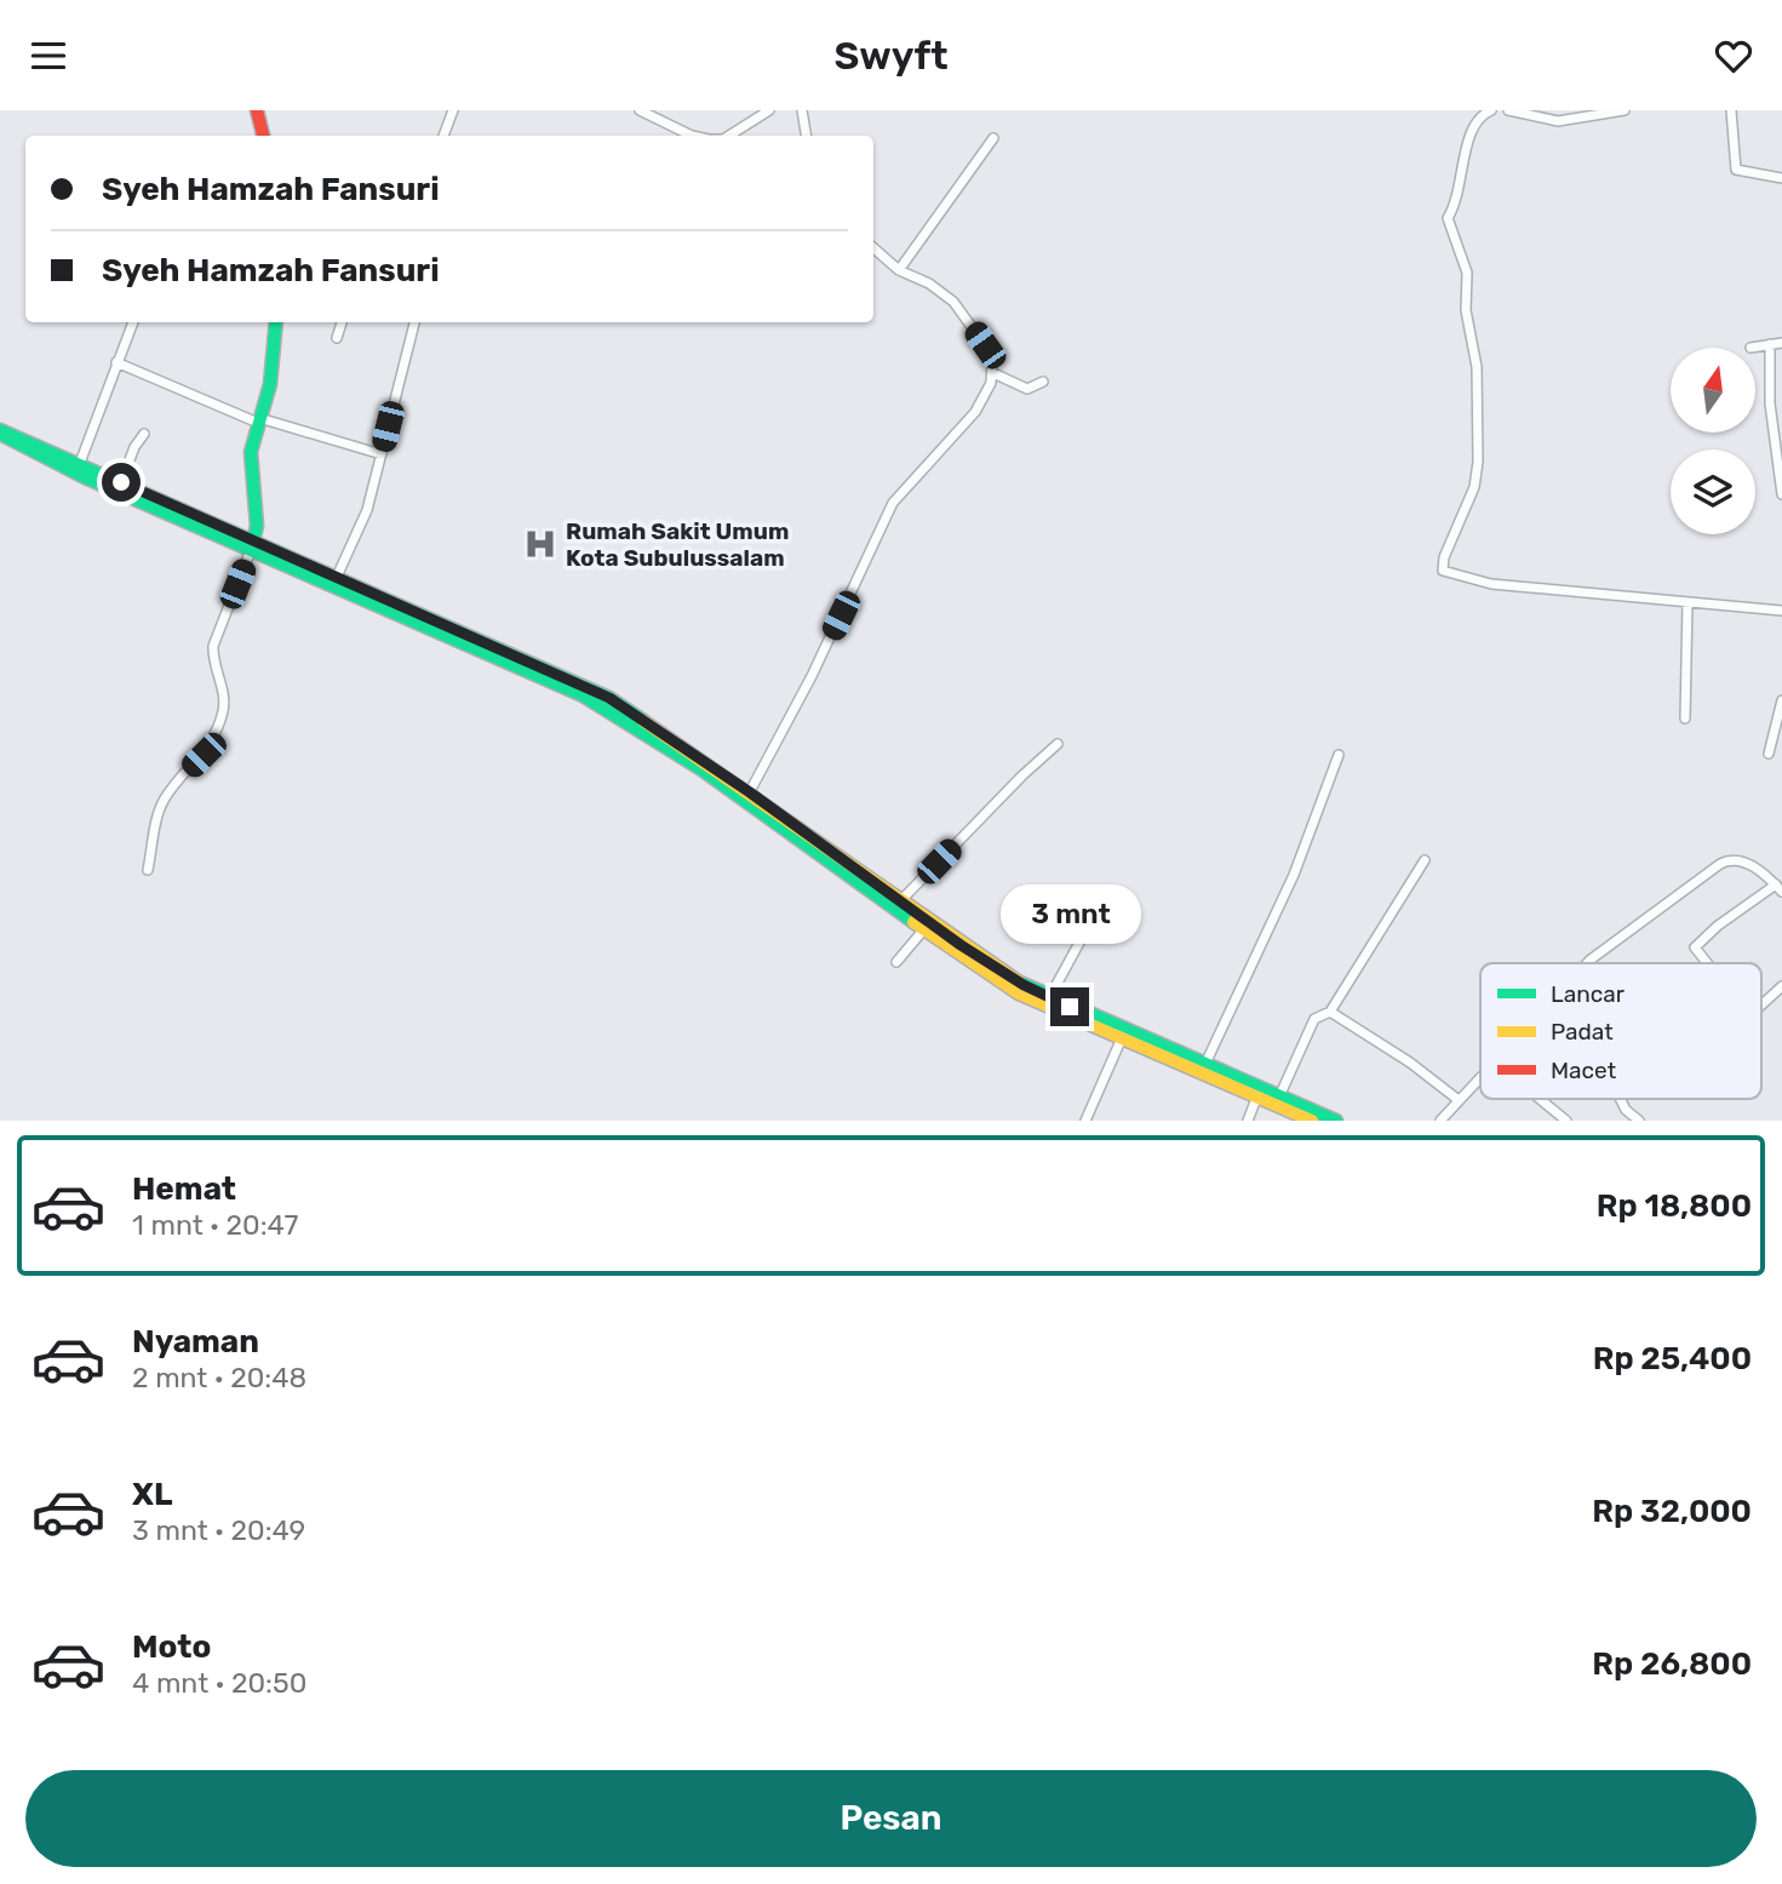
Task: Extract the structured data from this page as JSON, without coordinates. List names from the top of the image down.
{
  "places": {
    "hospital": ["Rumah Sakit Umum Kota Subulussalam"]
  },
  "legend": ["Lancar", "Padat", "Macet"],
  "north": "top",
  "page": {
    "header": "Swyft",
    "banner": ["Syeh Hamzah Fansuri", "Syeh Hamzah Fansuri"],
    "bubble": "3 mnt",
    "list": [
      {
        "name": "Hemat",
        "note": "1 mnt · 20:47",
        "value": "Rp 18,800"
      },
      {
        "name": "Nyaman",
        "note": "2 mnt · 20:48",
        "value": "Rp 25,400"
      },
      {
        "name": "XL",
        "note": "3 mnt · 20:49",
        "value": "Rp 32,000"
      },
      {
        "name": "Moto",
        "note": "4 mnt · 20:50",
        "value": "Rp 26,800"
      }
    ],
    "buttons": "Pesan"
  }
}
